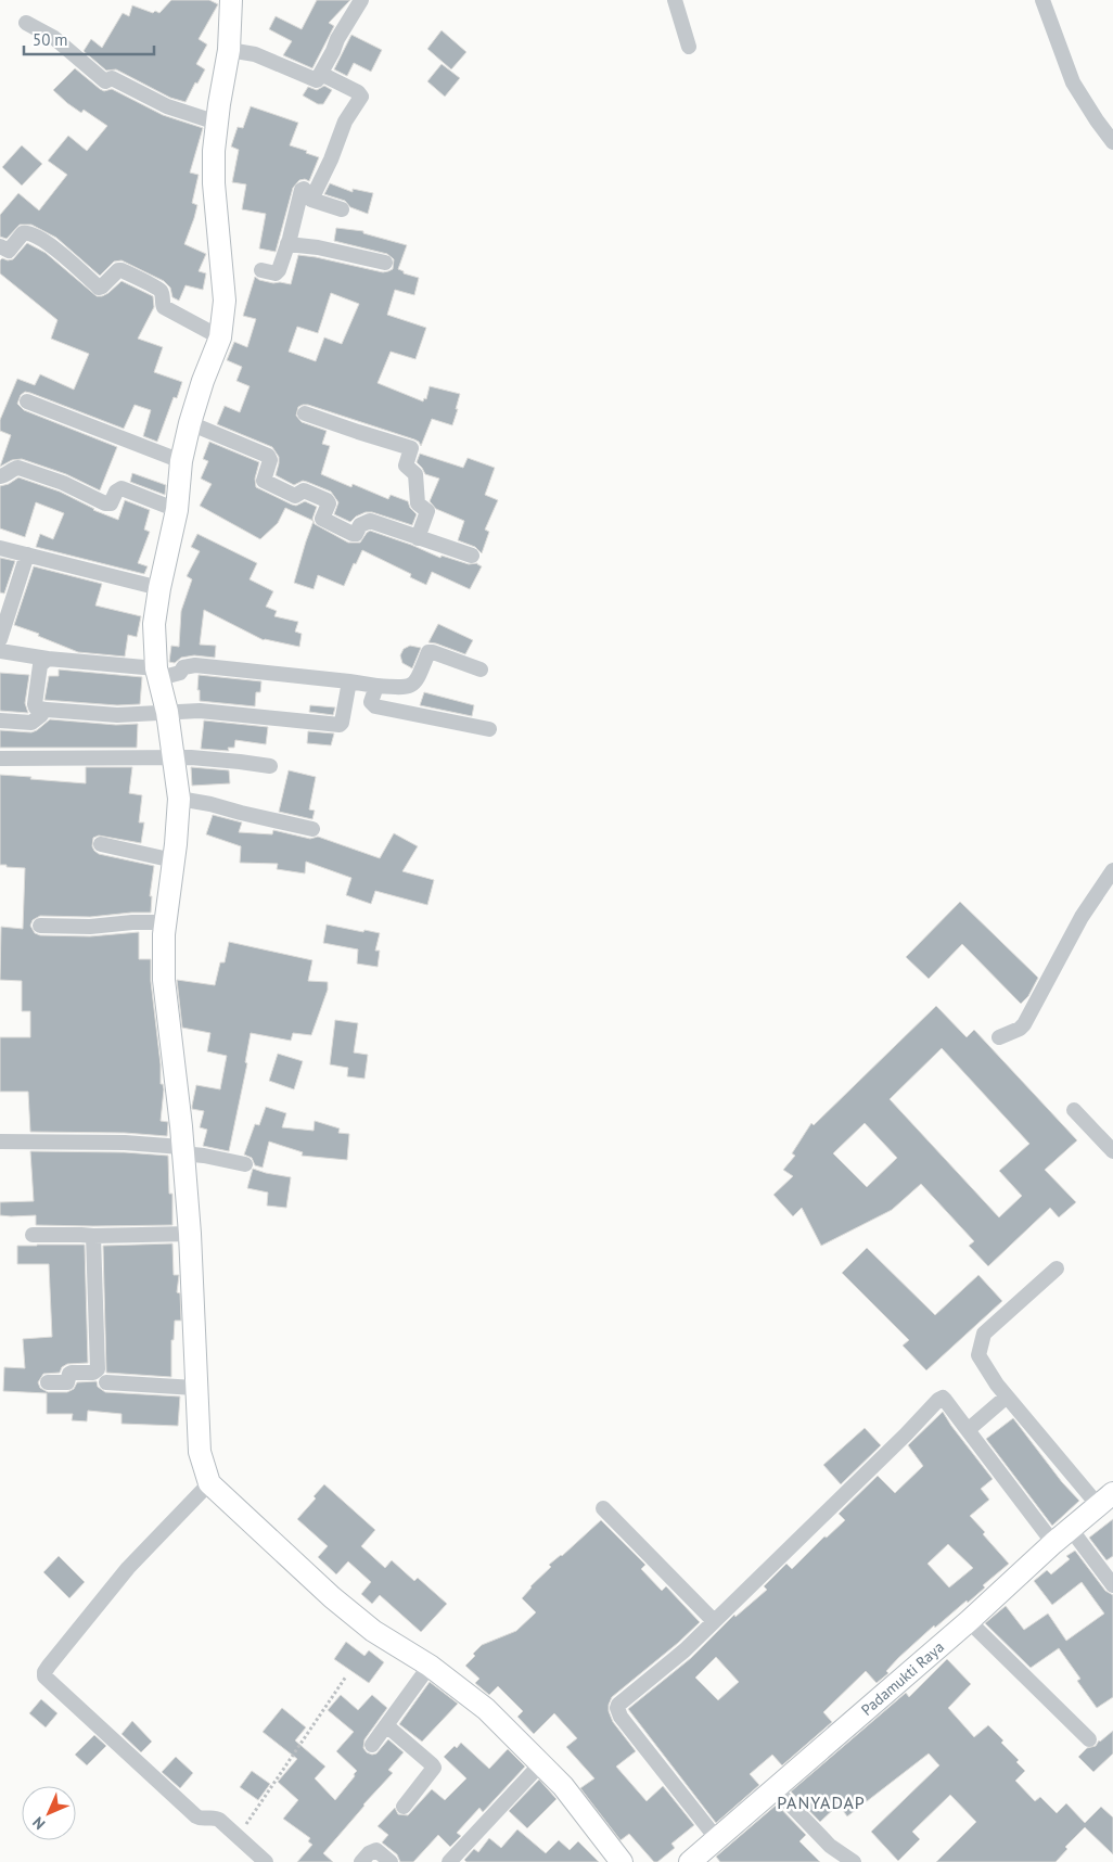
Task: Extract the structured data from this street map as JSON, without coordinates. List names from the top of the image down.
{
  "streets": {
    "street": ["Padamukti Raya"]
  },
  "districts": ["PANYADAP"],
  "scale_bar": "50 m",
  "north": "bottom left"
}
